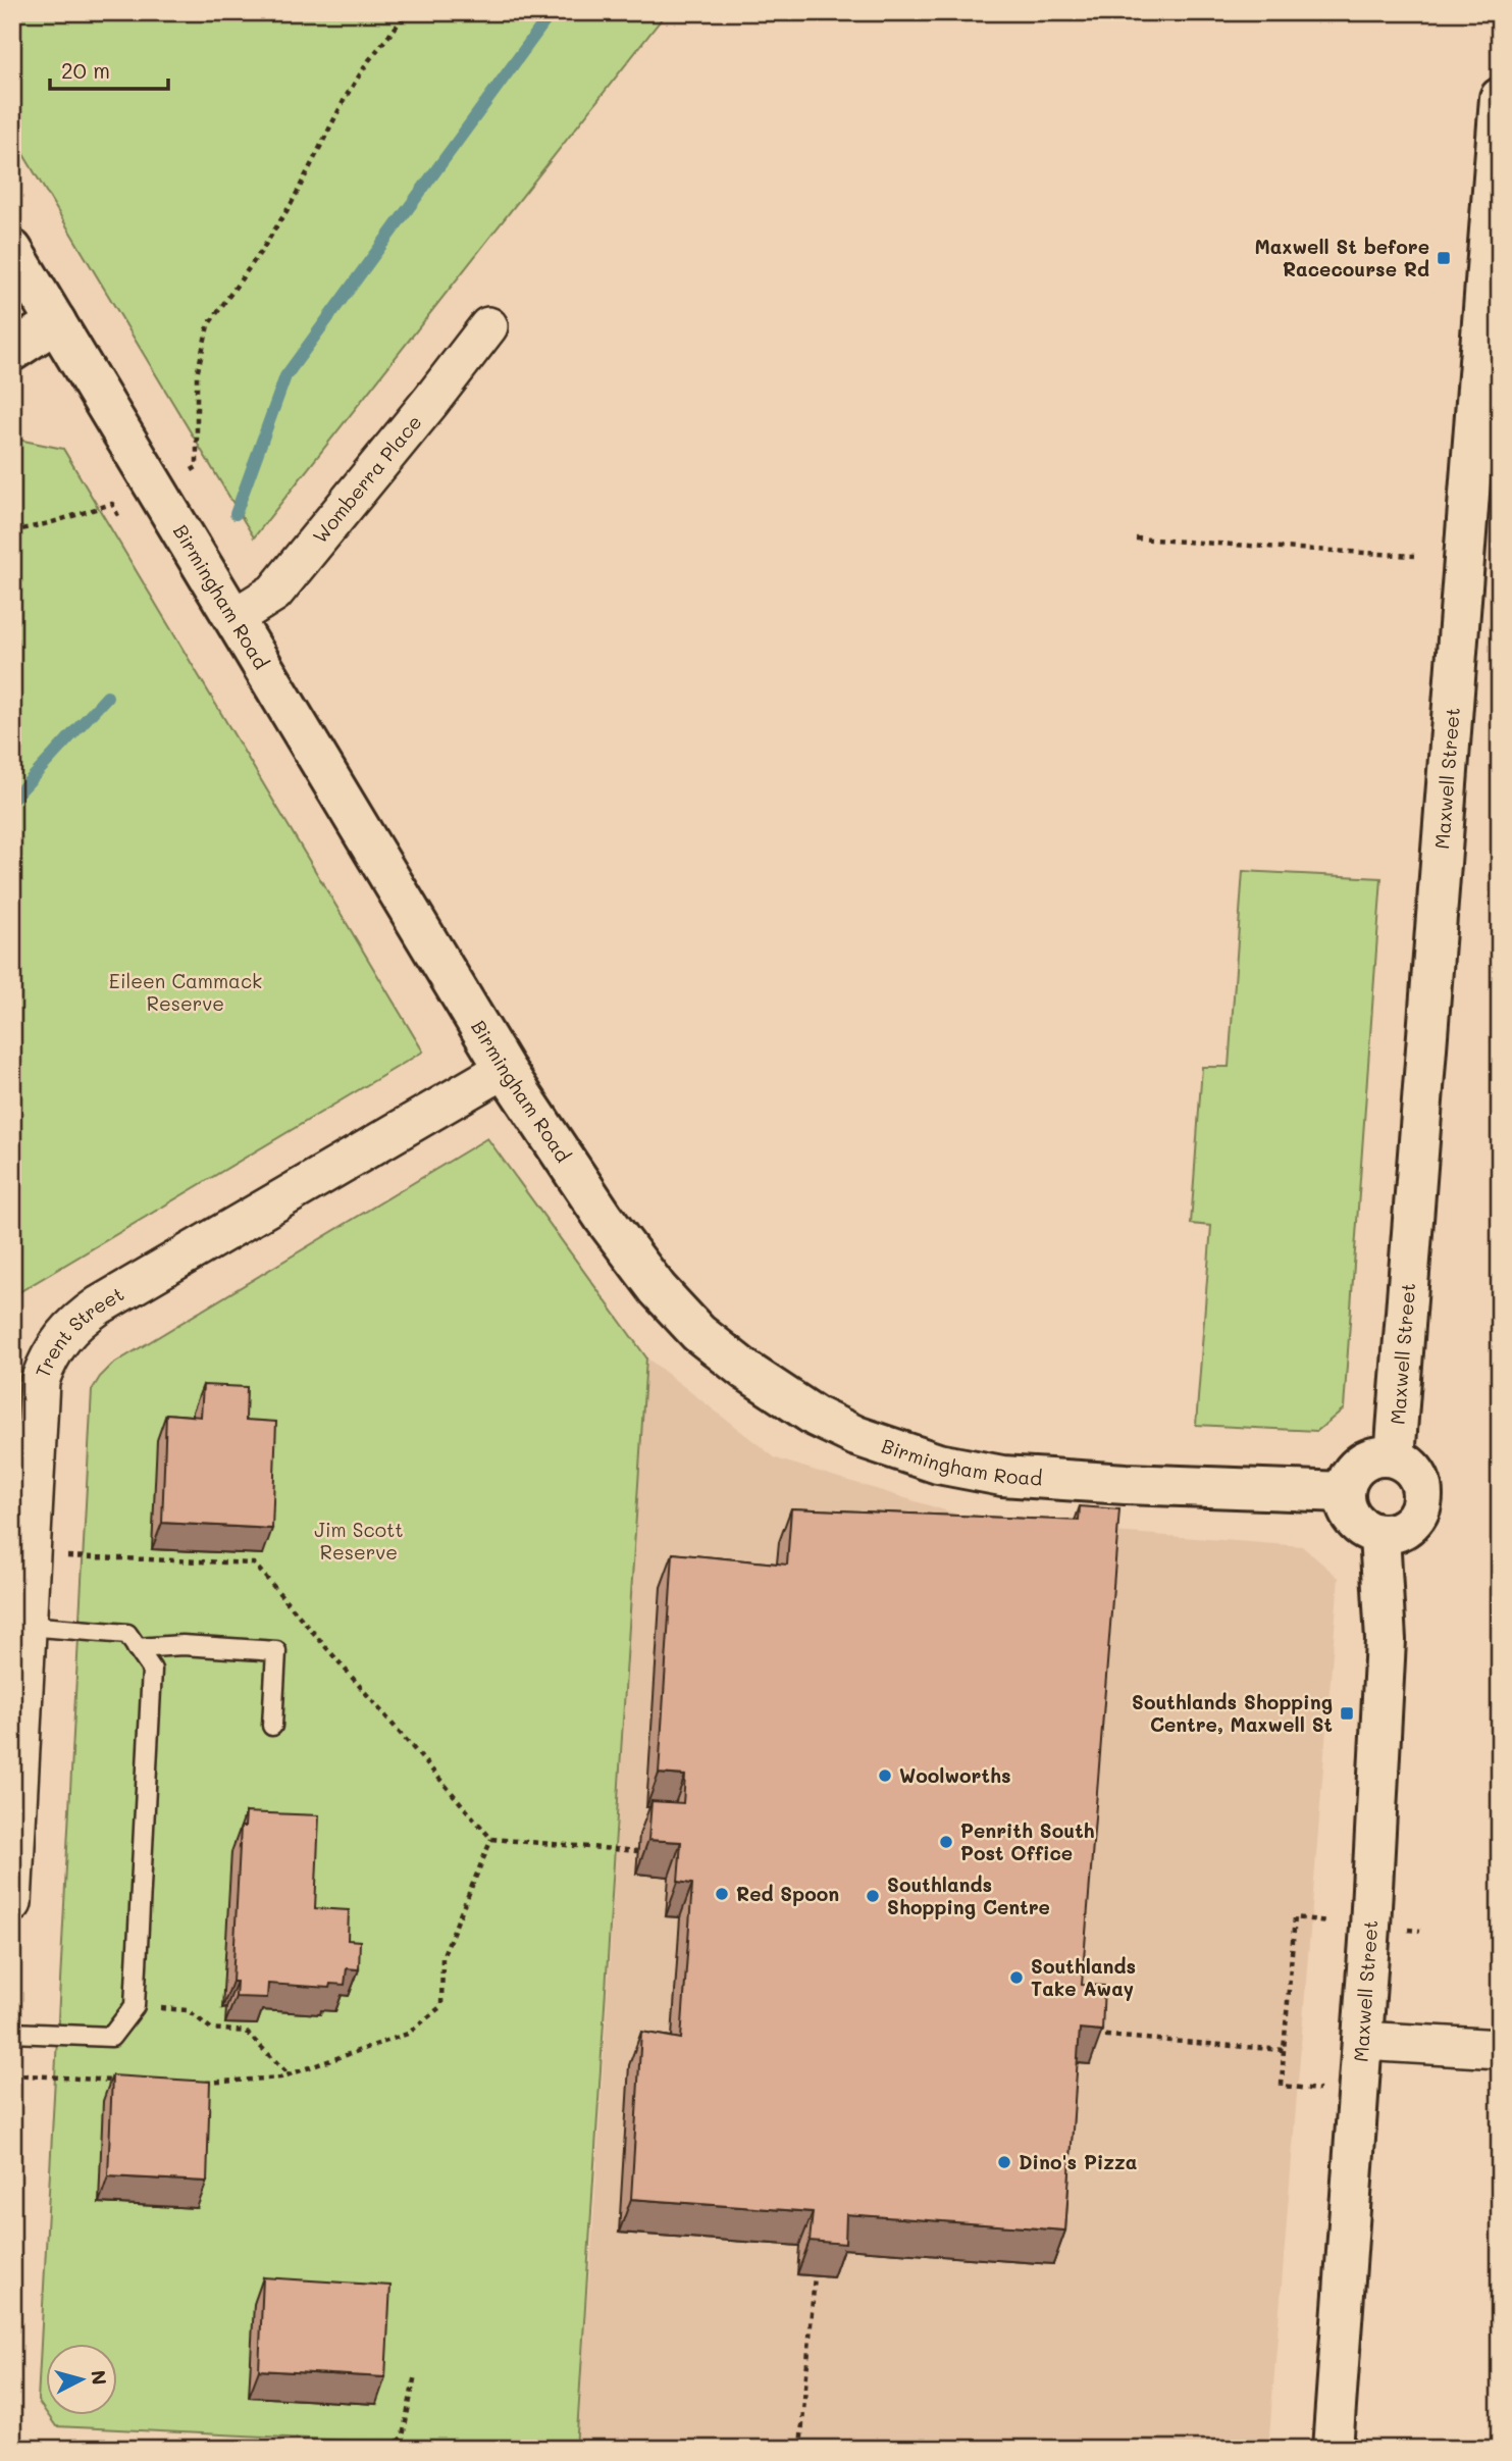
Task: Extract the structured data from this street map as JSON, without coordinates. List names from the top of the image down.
{
  "streets": {
    "main road": ["Birmingham Road", "Maxwell Street"],
    "street": ["Womberra Place", "Trent Street"]
  },
  "crossings": [
    ["Womberra Place", "Birmingham Road"],
    ["Birmingham Road", "Maxwell Street"],
    ["Birmingham Road", "Trent Street"]
  ],
  "parks": ["Eileen Cammack Reserve", "Jim Scott Reserve"],
  "places": {
    "transit": ["Maxwell St before Racecourse Rd", "Southlands Shopping Centre, Maxwell St"],
    "other": [
      "Woolworths",
      "Penrith South Post Office",
      "Red Spoon",
      "Southlands Shopping Centre",
      "Southlands Take Away",
      "Dino's Pizza"
    ]
  },
  "scale_bar": "20 m",
  "north": "right"
}
